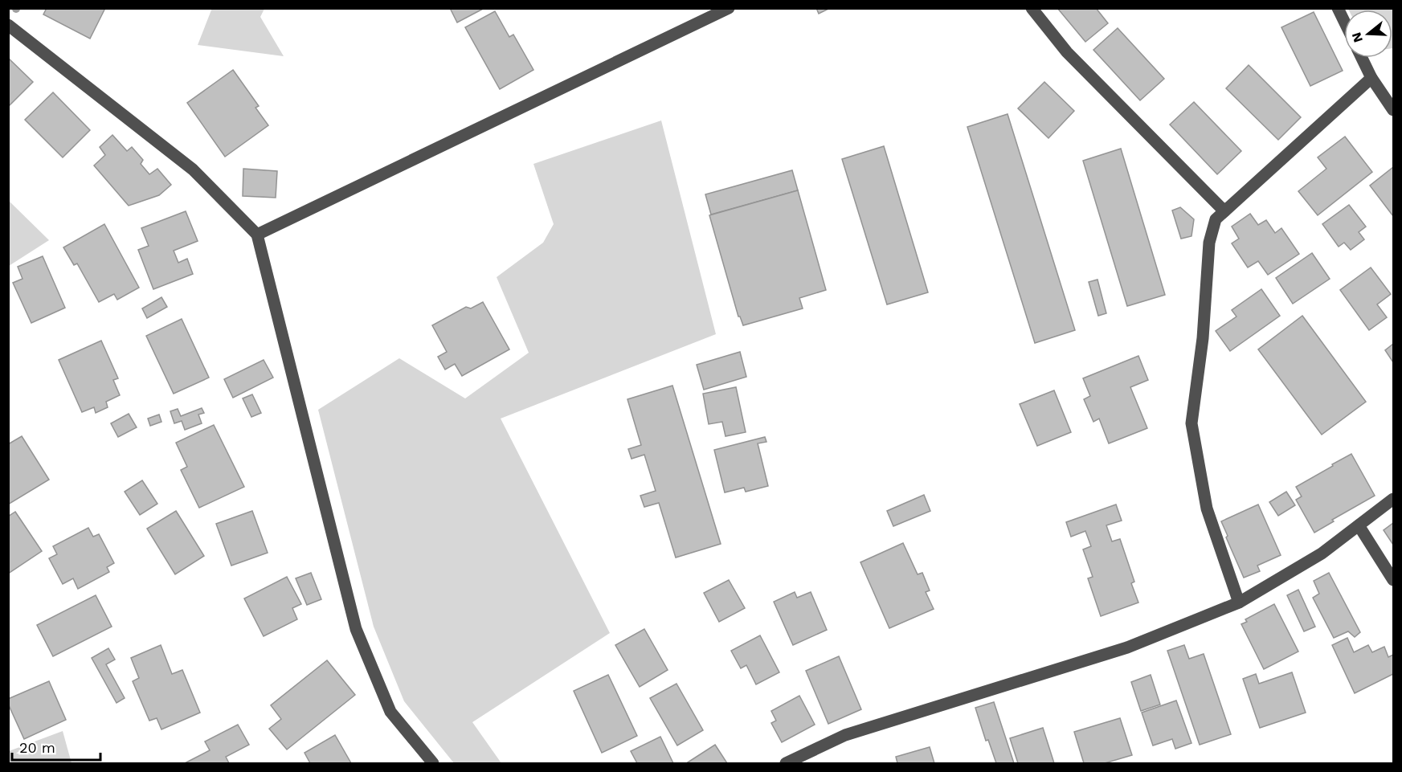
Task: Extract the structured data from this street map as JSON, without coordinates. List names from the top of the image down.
{
  "scale_bar": "20 m",
  "north": "left"
}
